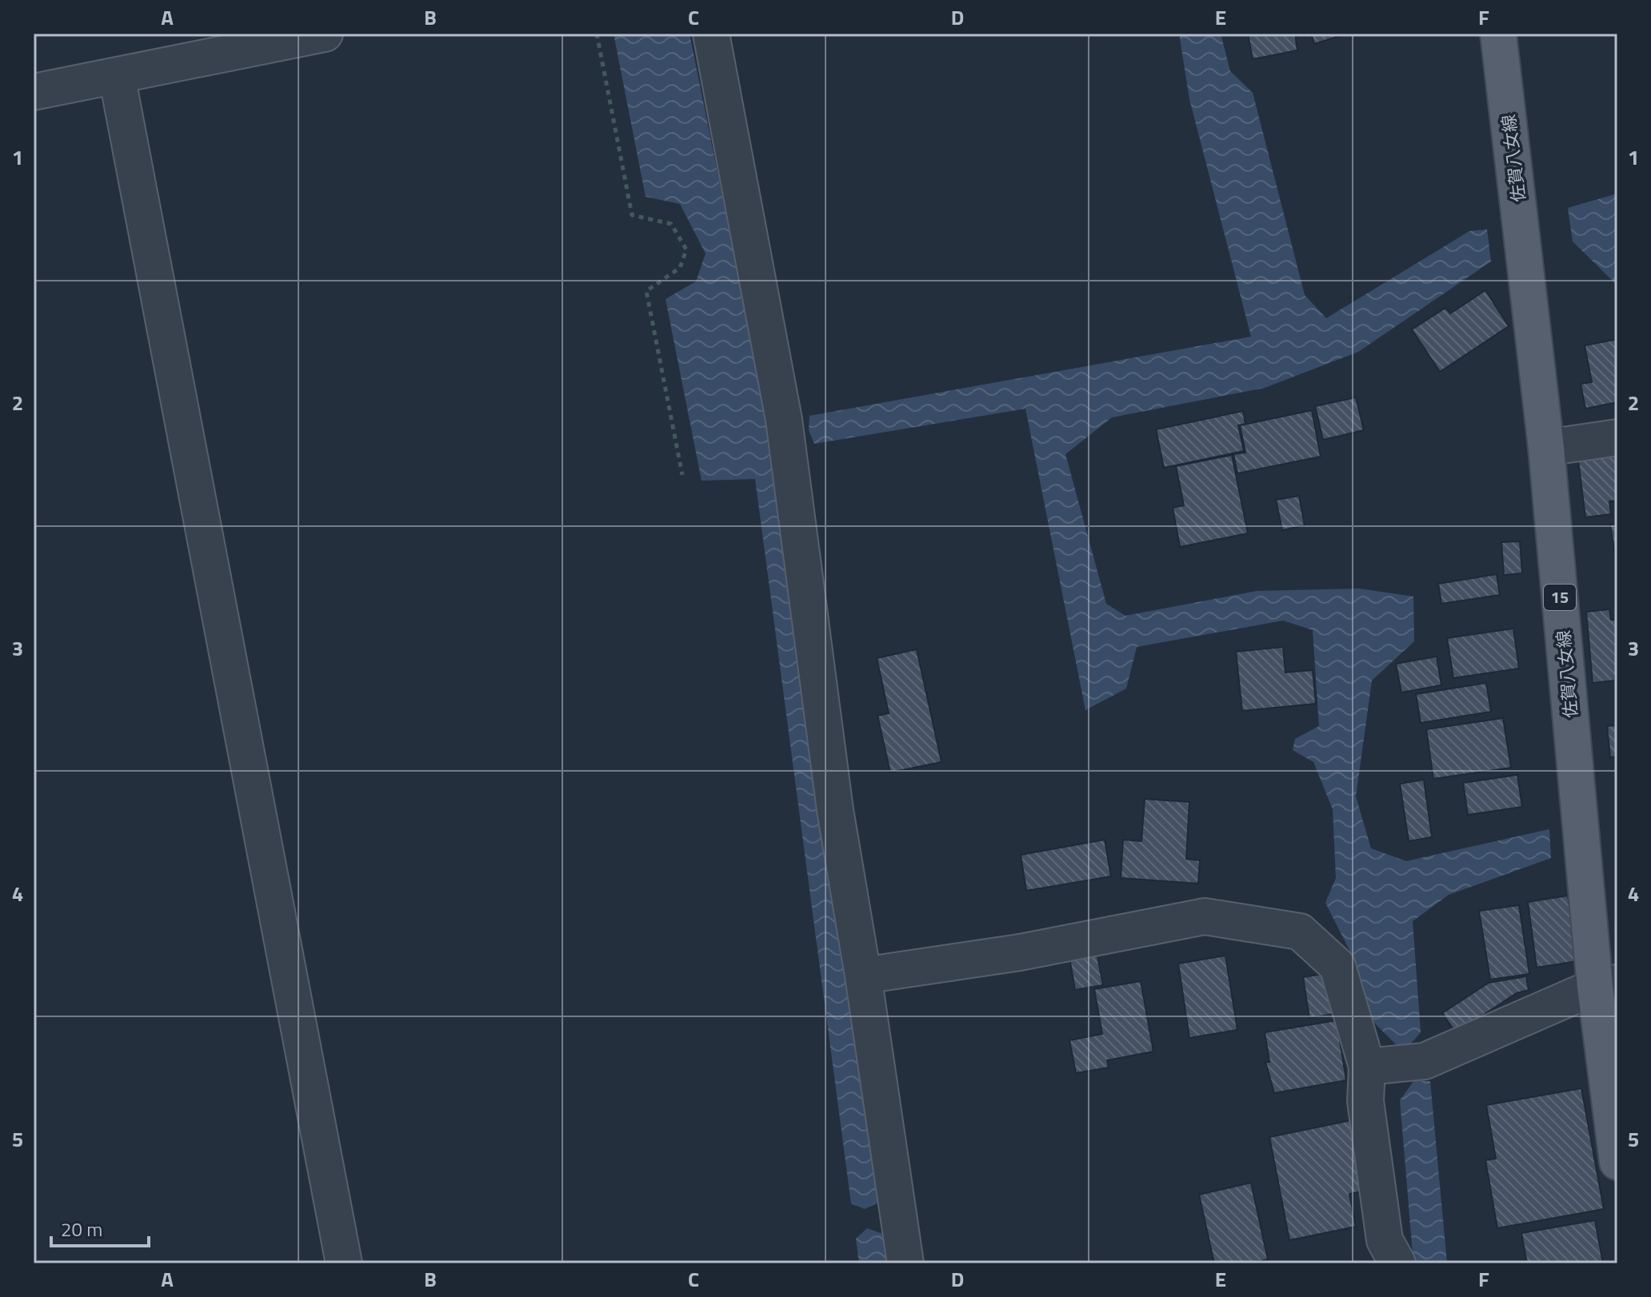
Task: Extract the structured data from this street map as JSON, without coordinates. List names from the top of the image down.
{
  "streets": {
    "main road": ["佐賀八女線", "15"]
  },
  "scale_bar": "20 m",
  "grid": {
    "columns": [
      "A",
      "B",
      "C",
      "D",
      "E",
      "F"
    ],
    "rows": [
      "1",
      "2",
      "3",
      "4",
      "5"
    ]
  }
}
